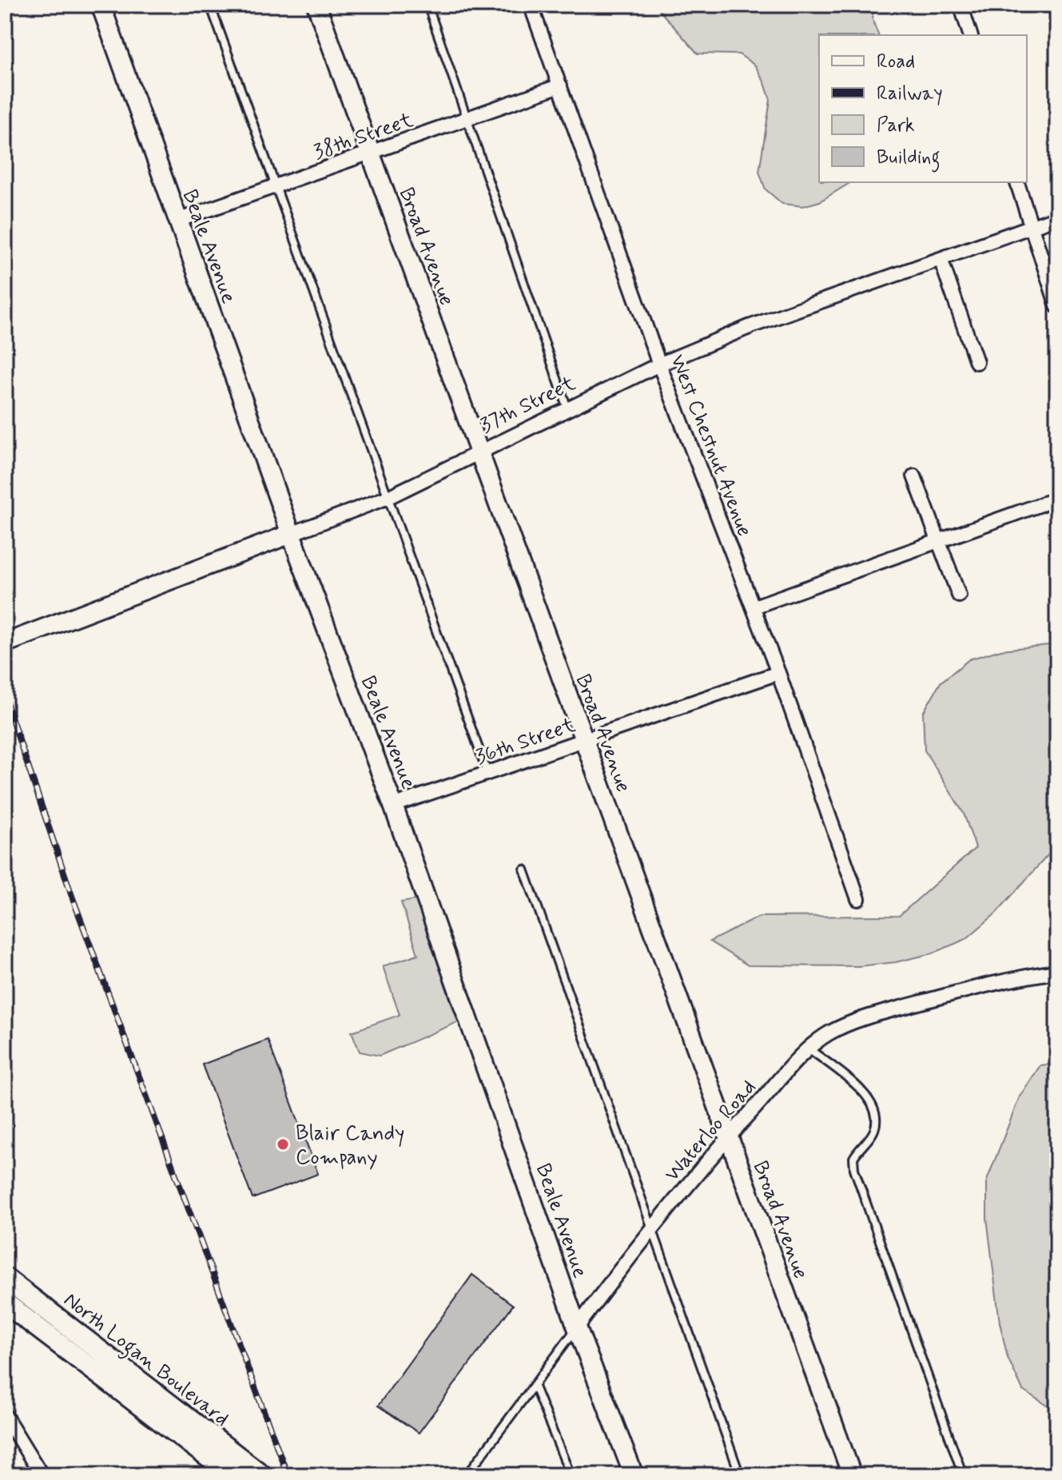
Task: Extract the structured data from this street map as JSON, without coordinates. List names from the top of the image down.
{
  "streets": {
    "main road": ["North Logan Boulevard"],
    "street": [
      "38th Street",
      "Beale Avenue",
      "Broad Avenue",
      "37th Street",
      "West Chestnut Avenue",
      "36th Street",
      "Waterloo Road"
    ]
  },
  "crossings": [
    ["38th Street", "Beale Avenue"],
    ["38th Street", "Broad Avenue"],
    ["38th Street", "West Chestnut Avenue"],
    ["Beale Avenue", "37th Street"],
    ["Beale Avenue", "36th Street"],
    ["Beale Avenue", "Waterloo Road"],
    ["Broad Avenue", "37th Street"],
    ["Broad Avenue", "36th Street"],
    ["Broad Avenue", "Waterloo Road"],
    ["37th Street", "West Chestnut Avenue"],
    ["West Chestnut Avenue", "36th Street"]
  ],
  "places": ["Blair Candy Company"],
  "legend": [
    "Road",
    "Railway",
    "Park",
    "Building"
  ]
}
